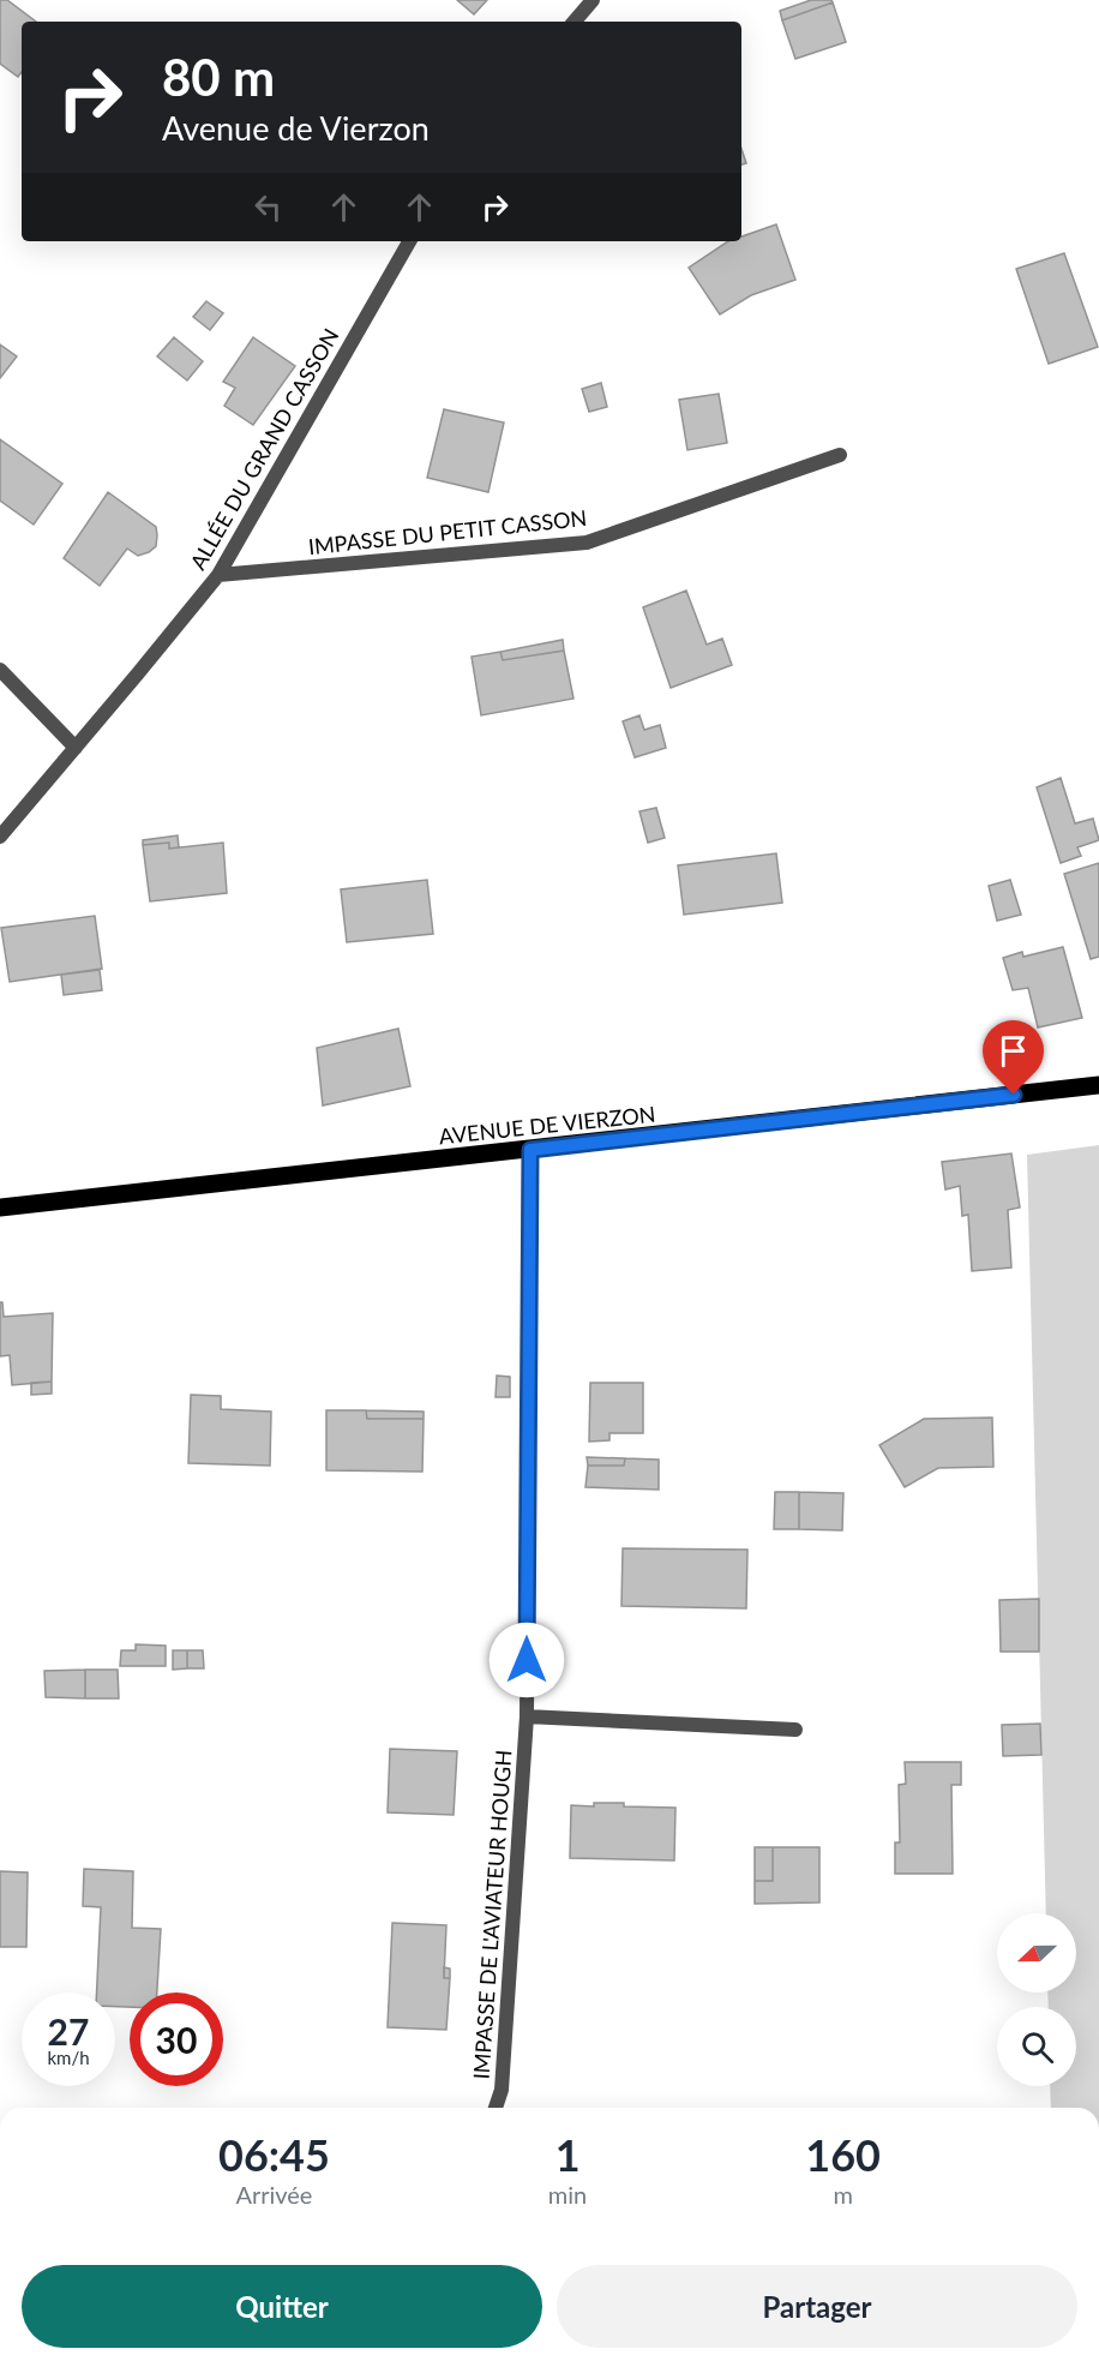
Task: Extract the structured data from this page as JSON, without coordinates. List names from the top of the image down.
{
  "streets": {
    "main road": ["AVENUE DE VIERZON"],
    "street": ["ALLÉE DU GRAND CASSON", "IMPASSE DU PETIT CASSON", "IMPASSE DE L'AVIATEUR HOUGH"]
  },
  "crossings": [
    ["ALLÉE DU GRAND CASSON", "IMPASSE DU PETIT CASSON"],
    ["AVENUE DE VIERZON", "IMPASSE DE L'AVIATEUR HOUGH"]
  ],
  "north": "left",
  "page": {
    "turn": ["80 m", "Avenue de Vierzon"],
    "speed": "27 km/h",
    "limit": "30",
    "eta": [
      "06:45",
      "Arrivée",
      "1",
      "min",
      "160",
      "m"
    ],
    "buttons": ["Quitter", "Partager"]
  }
}
